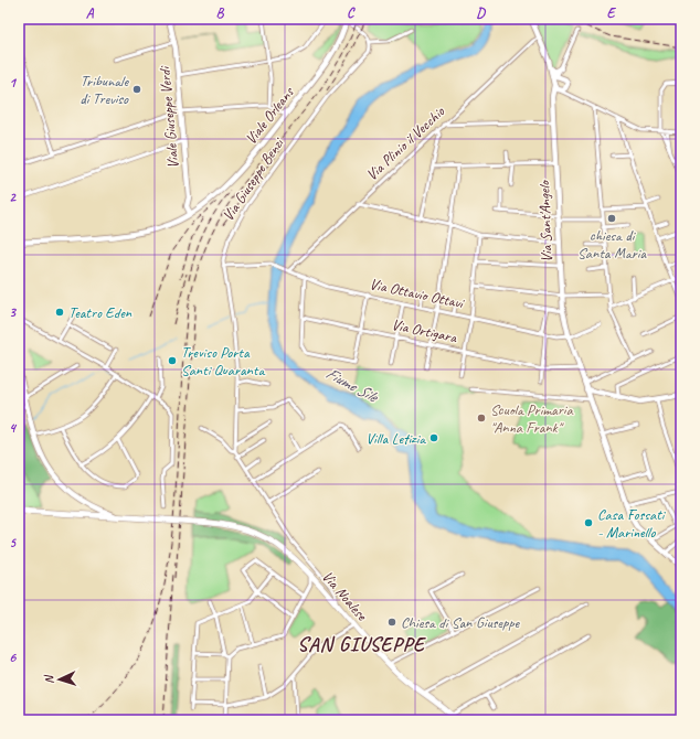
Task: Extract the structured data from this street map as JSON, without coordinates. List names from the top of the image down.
{
  "streets": {
    "main road": ["Via Noalese"],
    "street": [
      "Viale Orleans",
      "Viale Giuseppe Verdi",
      "Via Plinio il Vecchio",
      "Via Giuseppe Benzi",
      "Via Sant'Angelo",
      "Via Ottavio Ottavi",
      "Via Ortigara"
    ]
  },
  "crossings": [
    ["Viale Orleans", "Viale Giuseppe Verdi"],
    ["Via Plinio il Vecchio", "Via Sant'Angelo"],
    ["Via Plinio il Vecchio", "Via Ottavio Ottavi"],
    ["Via Giuseppe Benzi", "Via Ottavio Ottavi"],
    ["Via Sant'Angelo", "Via Ottavio Ottavi"],
    ["Via Sant'Angelo", "Via Ortigara"]
  ],
  "districts": ["SAN GIUSEPPE"],
  "water": ["Fiume Sile"],
  "places": [
    "Tribunale di Treviso",
    "chiesa di Santa Maria",
    "Teatro Eden",
    "Treviso Porta Santi Quaranta",
    "Scuola Primaria \"Anna Frank\"",
    "Villa Letizia",
    "Casa Fossati - Marinello",
    "Chiesa di San Giuseppe"
  ],
  "north": "left",
  "grid": {
    "columns": [
      "A",
      "B",
      "C",
      "D",
      "E"
    ],
    "rows": [
      "1",
      "2",
      "3",
      "4",
      "5",
      "6"
    ]
  }
}
